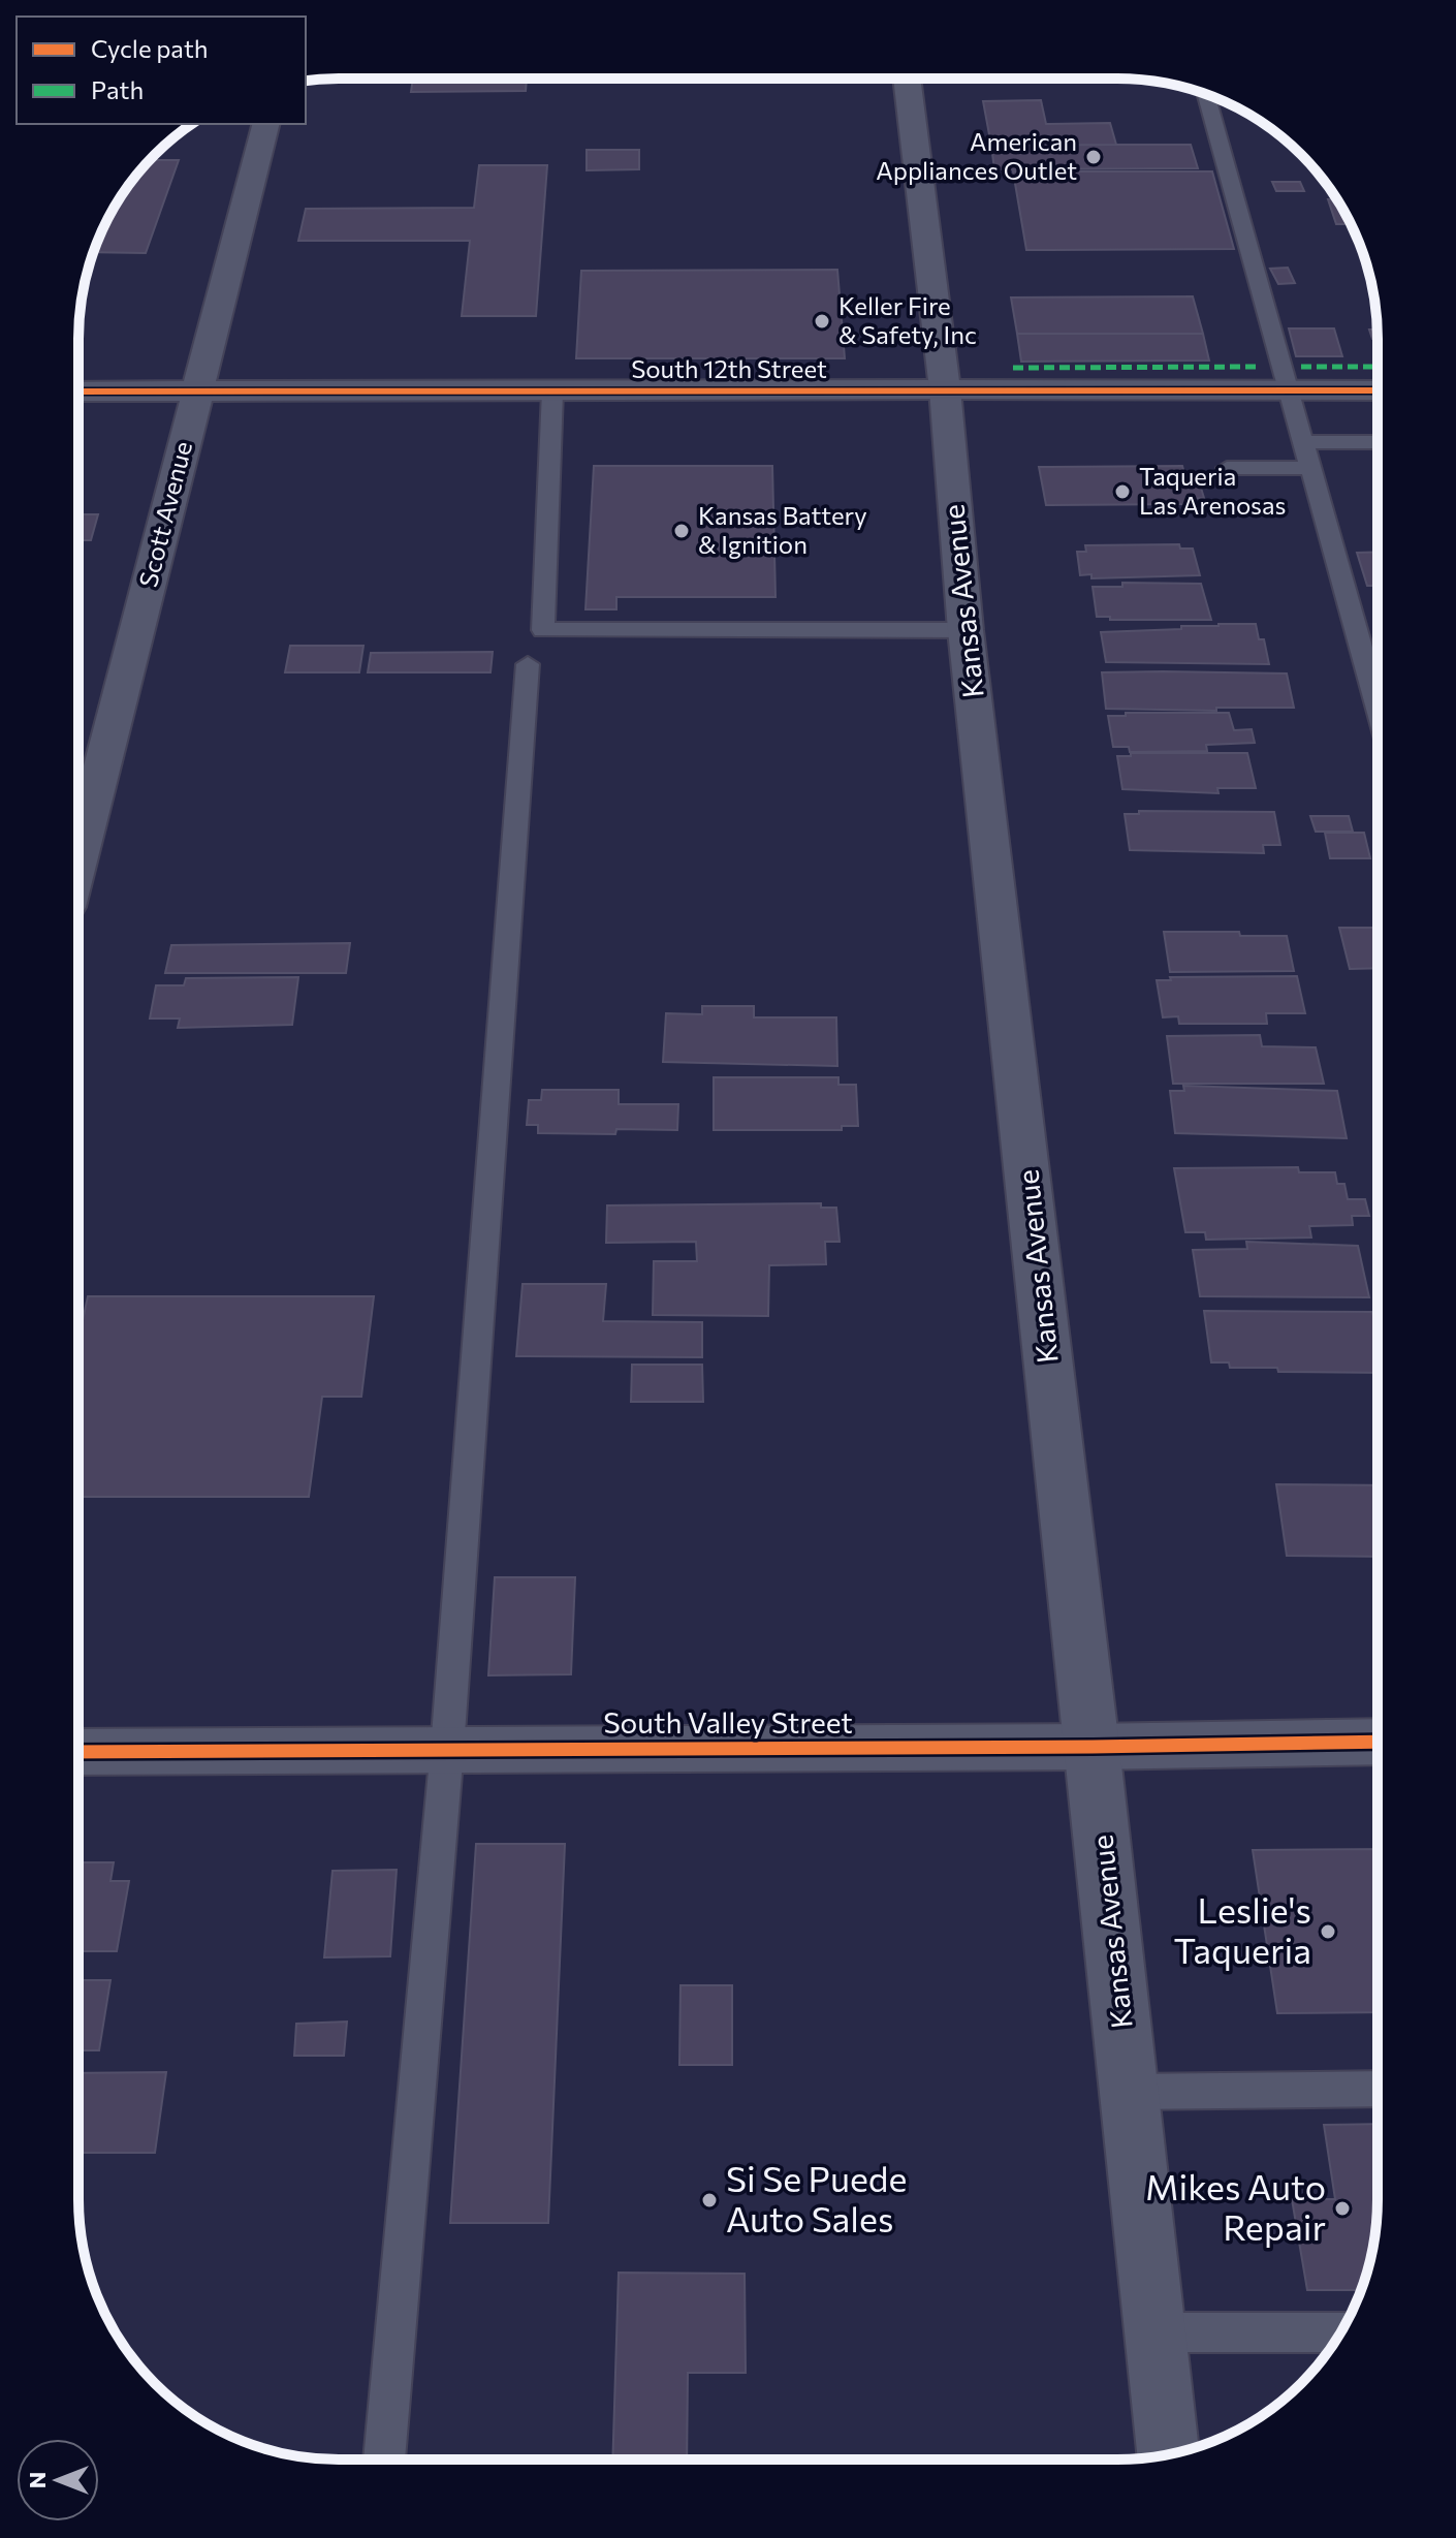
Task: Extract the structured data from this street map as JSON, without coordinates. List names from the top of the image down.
{
  "streets": {
    "street": [
      "South 12th Street",
      "Scott Avenue",
      "Kansas Avenue",
      "South Valley Street"
    ]
  },
  "crossings": [
    ["South 12th Street", "Scott Avenue"],
    ["South 12th Street", "Kansas Avenue"],
    ["Kansas Avenue", "South Valley Street"]
  ],
  "places": [
    "American Appliances Outlet",
    "Keller Fire & Safety, Inc",
    "Taqueria Las Arenosas",
    "Kansas Battery & Ignition",
    "Leslie's Taqueria",
    "Si Se Puede Auto Sales",
    "Mikes Auto Repair"
  ],
  "legend": ["Cycle path", "Path"],
  "north": "left"
}
